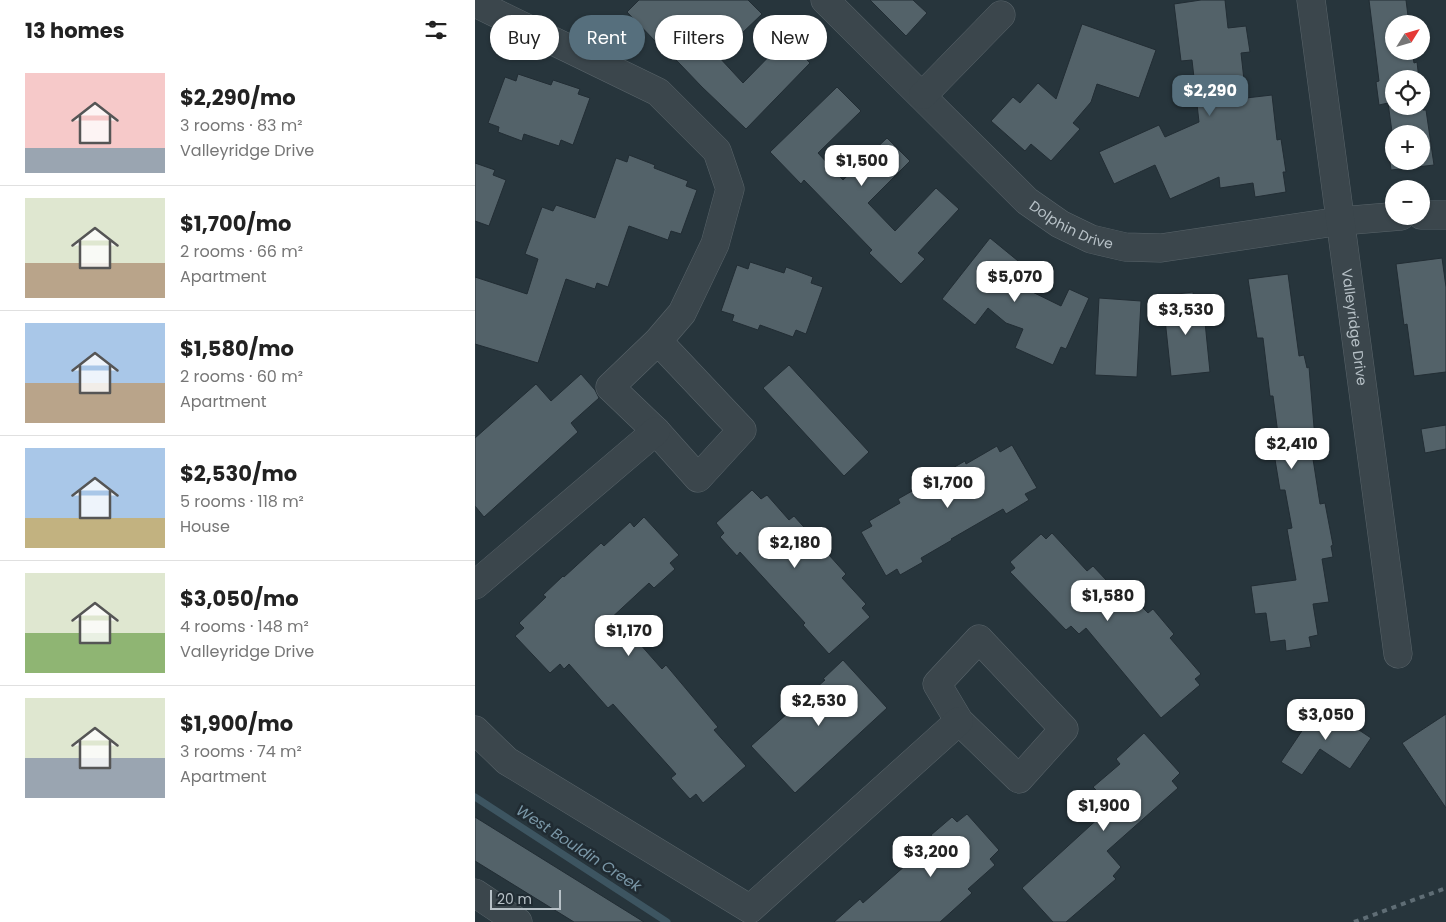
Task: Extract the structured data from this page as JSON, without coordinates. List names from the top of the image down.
{
  "streets": {
    "street": ["Dolphin Drive", "Valleyridge Drive"]
  },
  "crossings": [
    ["Dolphin Drive", "Valleyridge Drive"]
  ],
  "water": ["West Bouldin Creek"],
  "scale_bar": "20 m",
  "north": "top right",
  "page": {
    "heading": "13 homes",
    "map_buttons": ["+", "−"],
    "chip": [
      "Buy",
      "Rent",
      "Filters",
      "New"
    ],
    "list": [
      {
        "name": "$2,290/mo",
        "note": "3 rooms · 83 m² · Valleyridge Drive"
      },
      {
        "name": "$1,700/mo",
        "note": "2 rooms · 66 m² · Apartment"
      },
      {
        "name": "$1,580/mo",
        "note": "2 rooms · 60 m² · Apartment"
      },
      {
        "name": "$2,530/mo",
        "note": "5 rooms · 118 m² · House"
      },
      {
        "name": "$3,050/mo",
        "note": "4 rooms · 148 m² · Valleyridge Drive"
      },
      {
        "name": "$1,900/mo",
        "note": "3 rooms · 74 m² · Apartment"
      }
    ],
    "price": [
      "$2,290",
      "$1,500",
      "$5,070",
      "$3,530",
      "$2,410",
      "$1,700",
      "$2,180",
      "$1,580",
      "$1,170",
      "$2,530",
      "$3,050",
      "$1,900",
      "$3,200"
    ],
    "scale": "20 m"
  }
}
